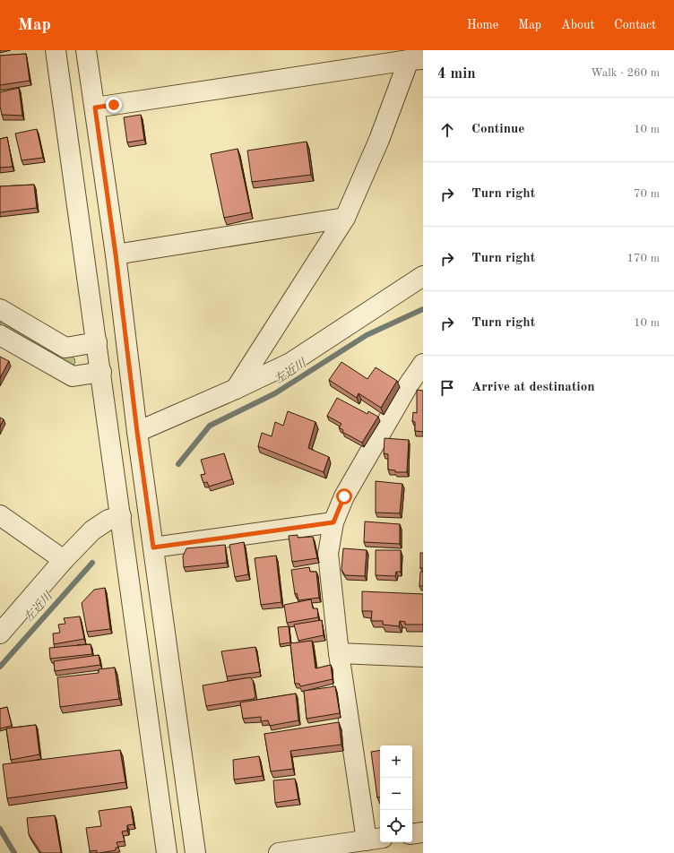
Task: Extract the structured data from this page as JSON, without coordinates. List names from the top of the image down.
{
  "water": ["左近川"],
  "page": {
    "header": "Map",
    "nav": [
      "Home",
      "Map",
      "About",
      "Contact"
    ],
    "heading": ["4 min", "Walk · 260 m"],
    "list": [
      ["Continue", "10 m"],
      ["Turn right", "70 m"],
      ["Turn right", "170 m"],
      ["Turn right", "10 m"],
      "Arrive at destination"
    ],
    "map_buttons": ["+", "−"]
  }
}
